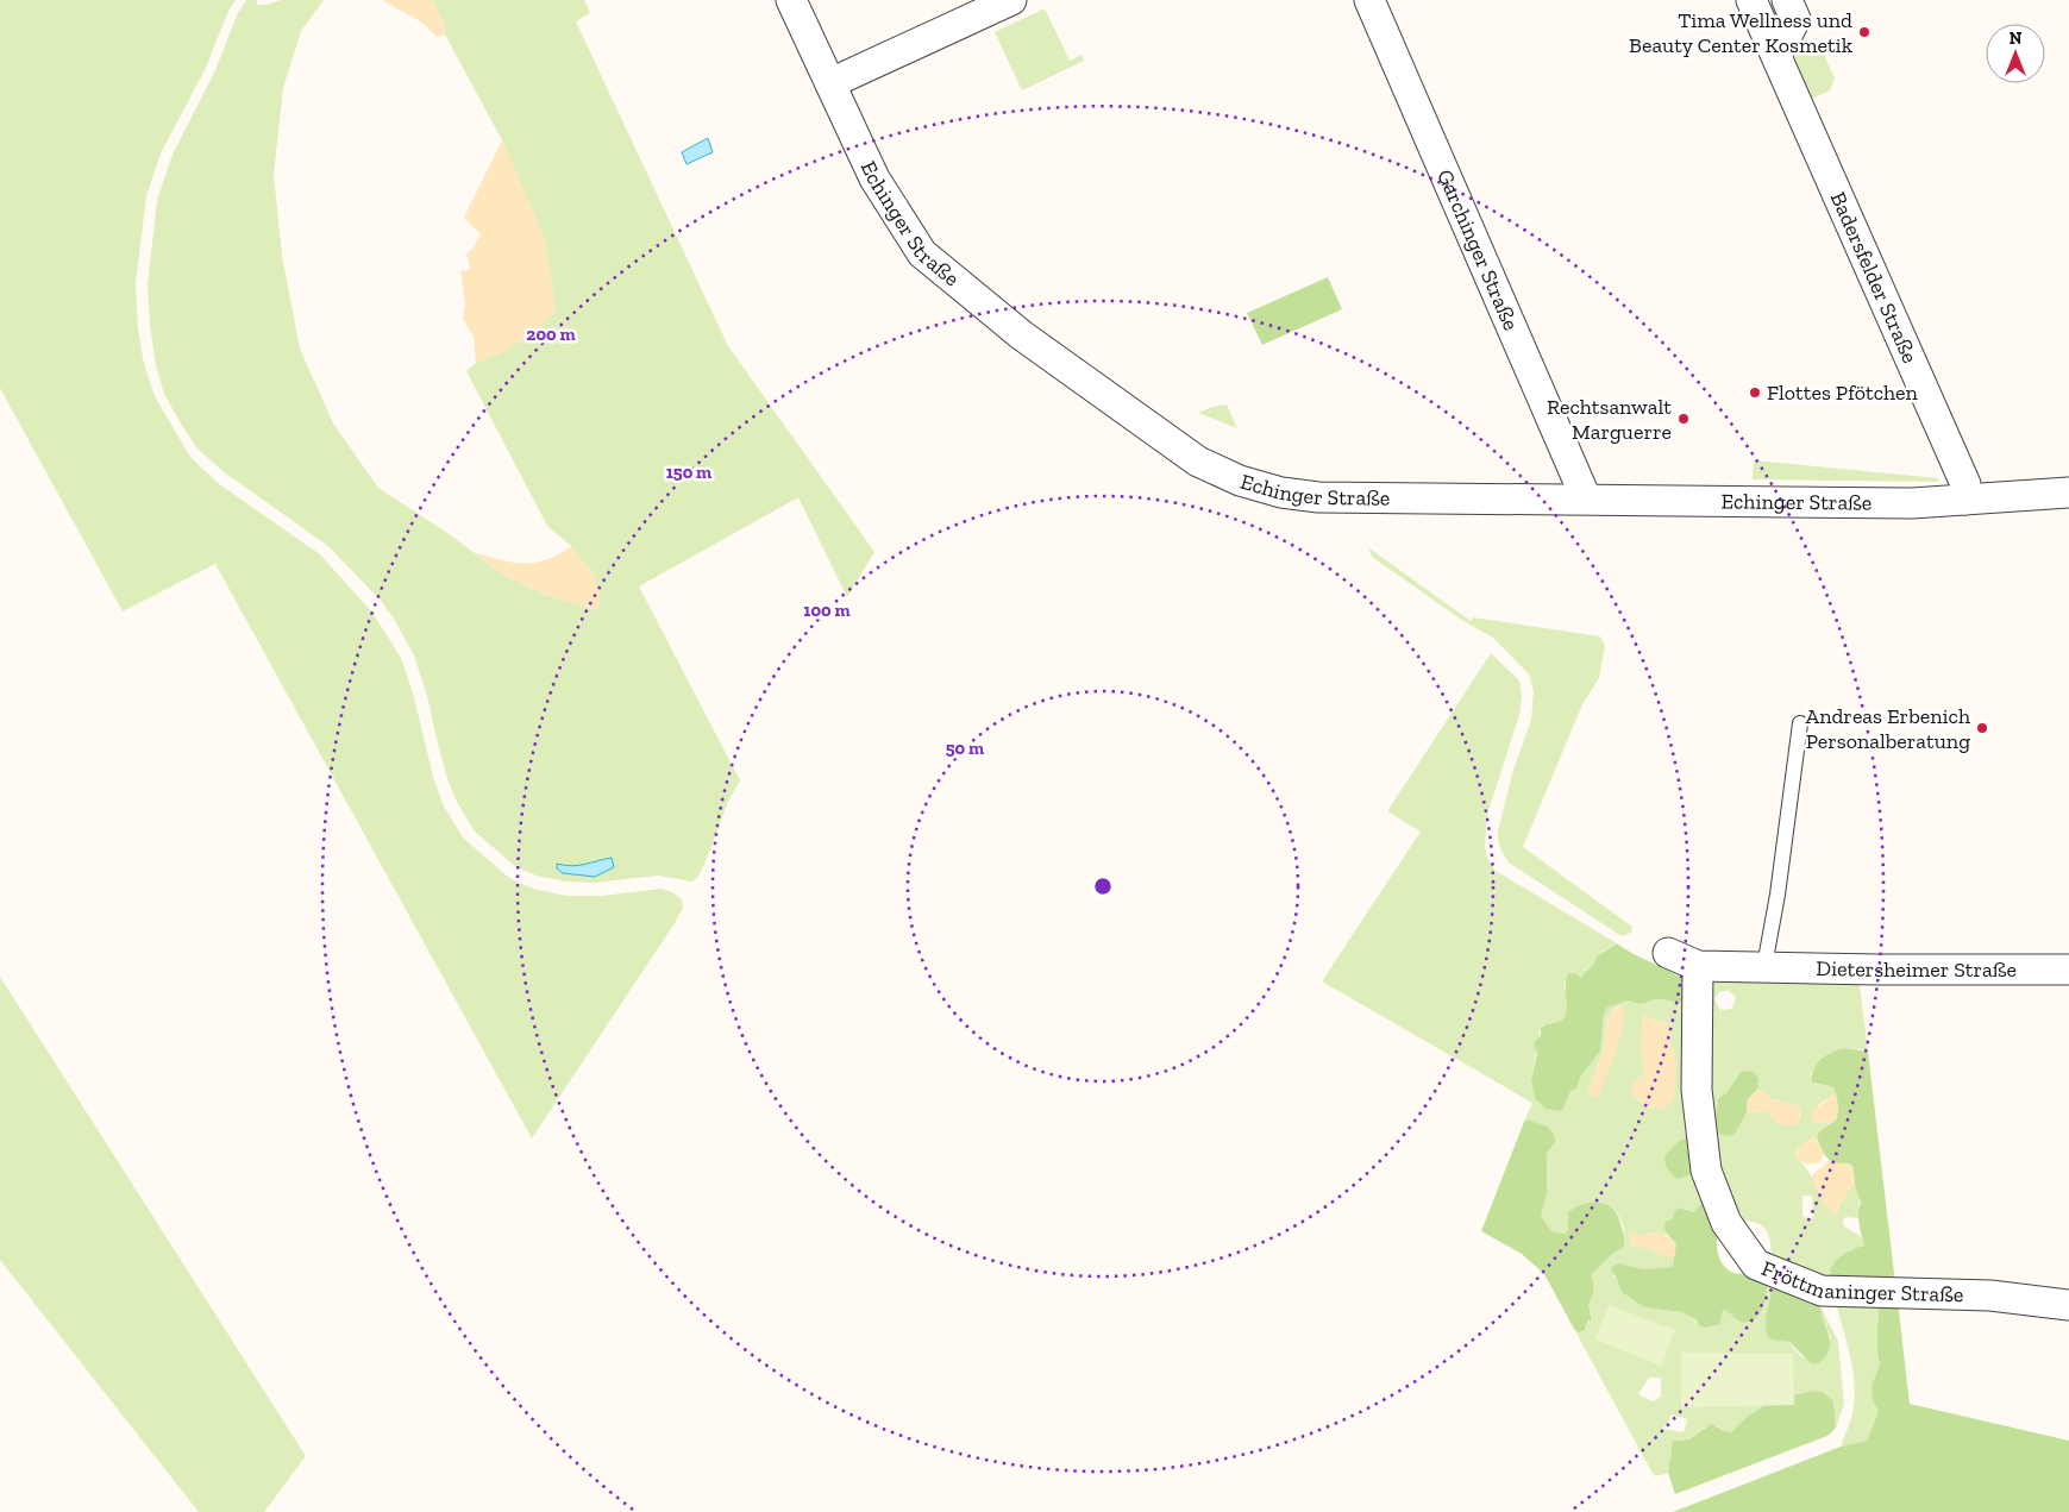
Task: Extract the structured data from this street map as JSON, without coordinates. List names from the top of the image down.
{
  "streets": {
    "street": [
      "Echinger Straße",
      "Garchinger Straße",
      "Badersfelder Straße",
      "Dietersheimer Straße",
      "Fröttmaninger Straße"
    ]
  },
  "crossings": [
    ["Echinger Straße", "Garchinger Straße"],
    ["Echinger Straße", "Badersfelder Straße"],
    ["Dietersheimer Straße", "Fröttmaninger Straße"]
  ],
  "places": [
    "Tima Wellness und Beauty Center Kosmetik",
    "Flottes Pfötchen",
    "Rechtsanwalt Marguerre",
    "Andreas Erbenich Personalberatung"
  ],
  "north": "top",
  "rings": [
    "200 m",
    "150 m",
    "100 m",
    "50 m"
  ]
}
